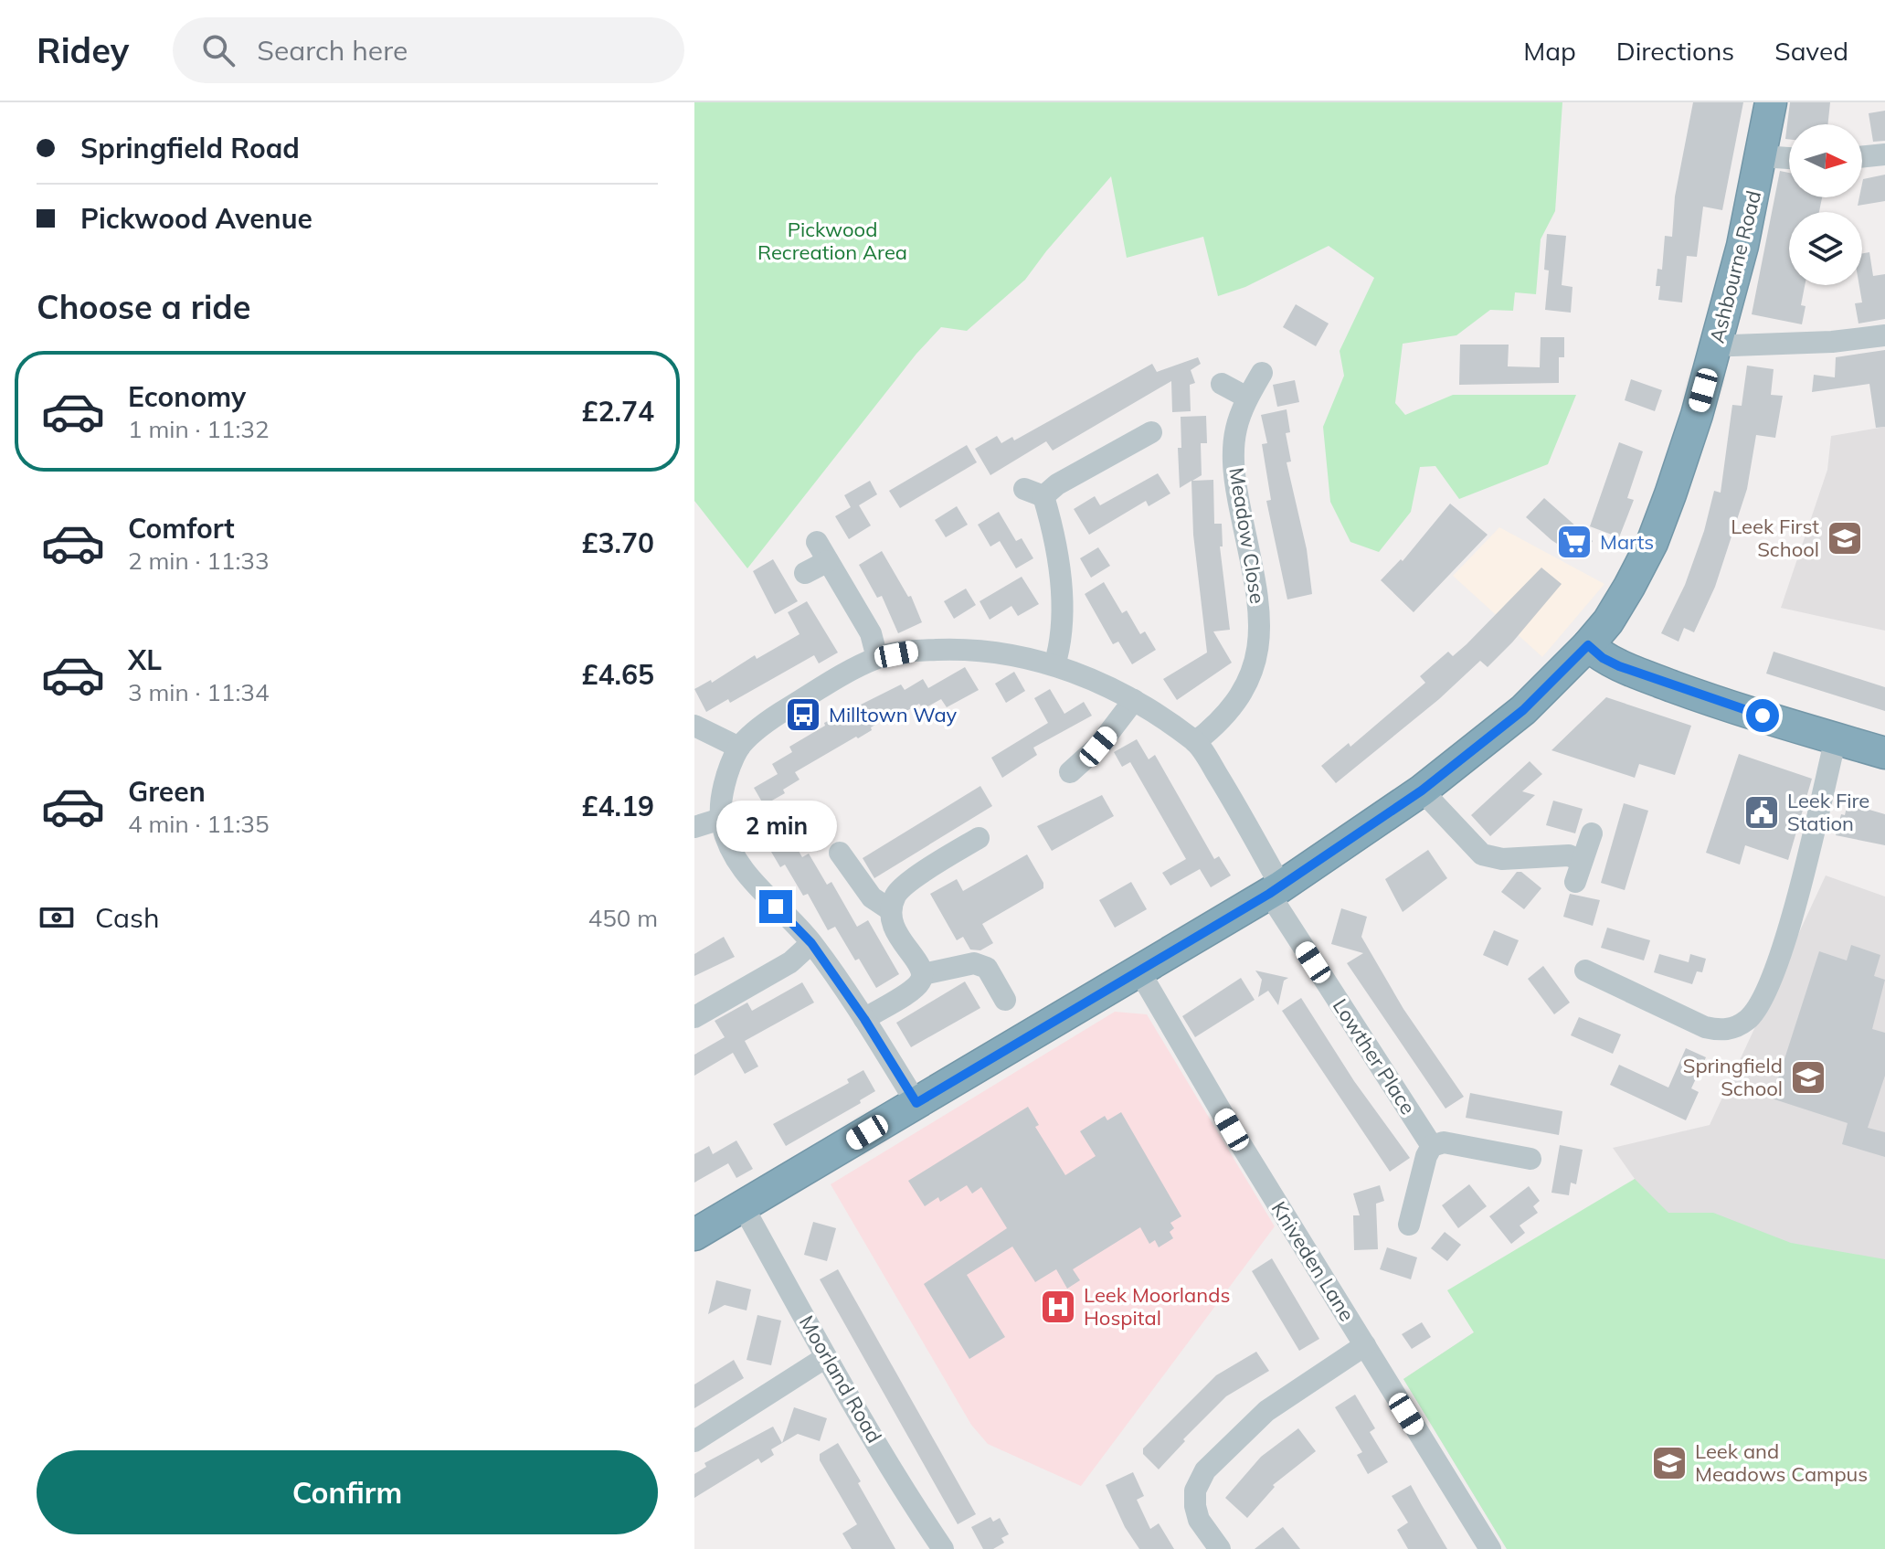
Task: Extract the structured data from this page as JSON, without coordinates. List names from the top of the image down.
{
  "streets": {
    "highway": ["Ashbourne Road"],
    "street": [
      "Meadow Close",
      "Lowther Place",
      "Kniveden Lane",
      "Moorland Road"
    ]
  },
  "crossings": [
    ["Ashbourne Road", "Lowther Place"],
    ["Ashbourne Road", "Kniveden Lane"],
    ["Ashbourne Road", "Moorland Road"],
    ["Meadow Close", "Lowther Place"]
  ],
  "parks": ["Pickwood Recreation Area"],
  "places": {
    "school or university": ["Leek First School", "Springfield School", "Leek and Meadows Campus"],
    "supermarket": ["Marts"],
    "bus stop": ["Milltown Way"],
    "public building": ["Leek Fire Station"],
    "hospital": ["Leek Moorlands Hospital"]
  },
  "north": "right",
  "page": {
    "header": "Ridey",
    "search": "Search here",
    "nav": ["Map", "Directions", "Saved"],
    "banner": ["Springfield Road", "Pickwood Avenue"],
    "heading": "Choose a ride",
    "list": [
      {
        "name": "Economy",
        "note": "1 min · 11:32",
        "value": "£2.74"
      },
      {
        "name": "Comfort",
        "note": "2 min · 11:33",
        "value": "£3.70"
      },
      {
        "name": "XL",
        "note": "3 min · 11:34",
        "value": "£4.65"
      },
      {
        "name": "Green",
        "note": "4 min · 11:35",
        "value": "£4.19"
      }
    ],
    "bubble": "2 min",
    "pay": ["Cash", "450 m"],
    "buttons": "Confirm"
  }
}
